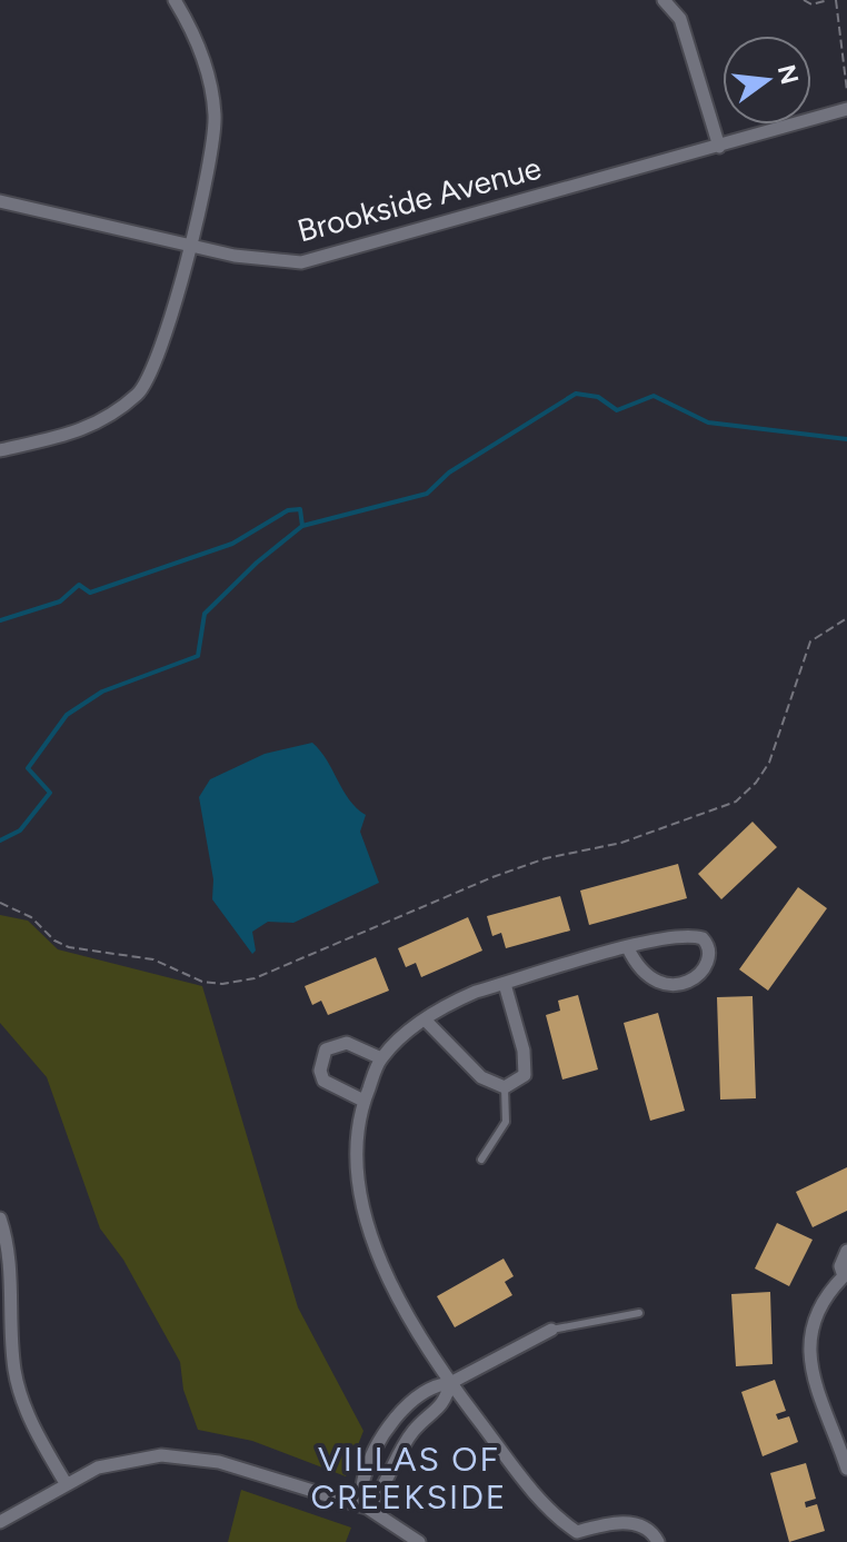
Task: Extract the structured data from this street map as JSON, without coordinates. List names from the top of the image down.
{
  "streets": {
    "street": ["Brookside Avenue"]
  },
  "districts": ["VILLAS OF CREEKSIDE"],
  "north": "right"
}
